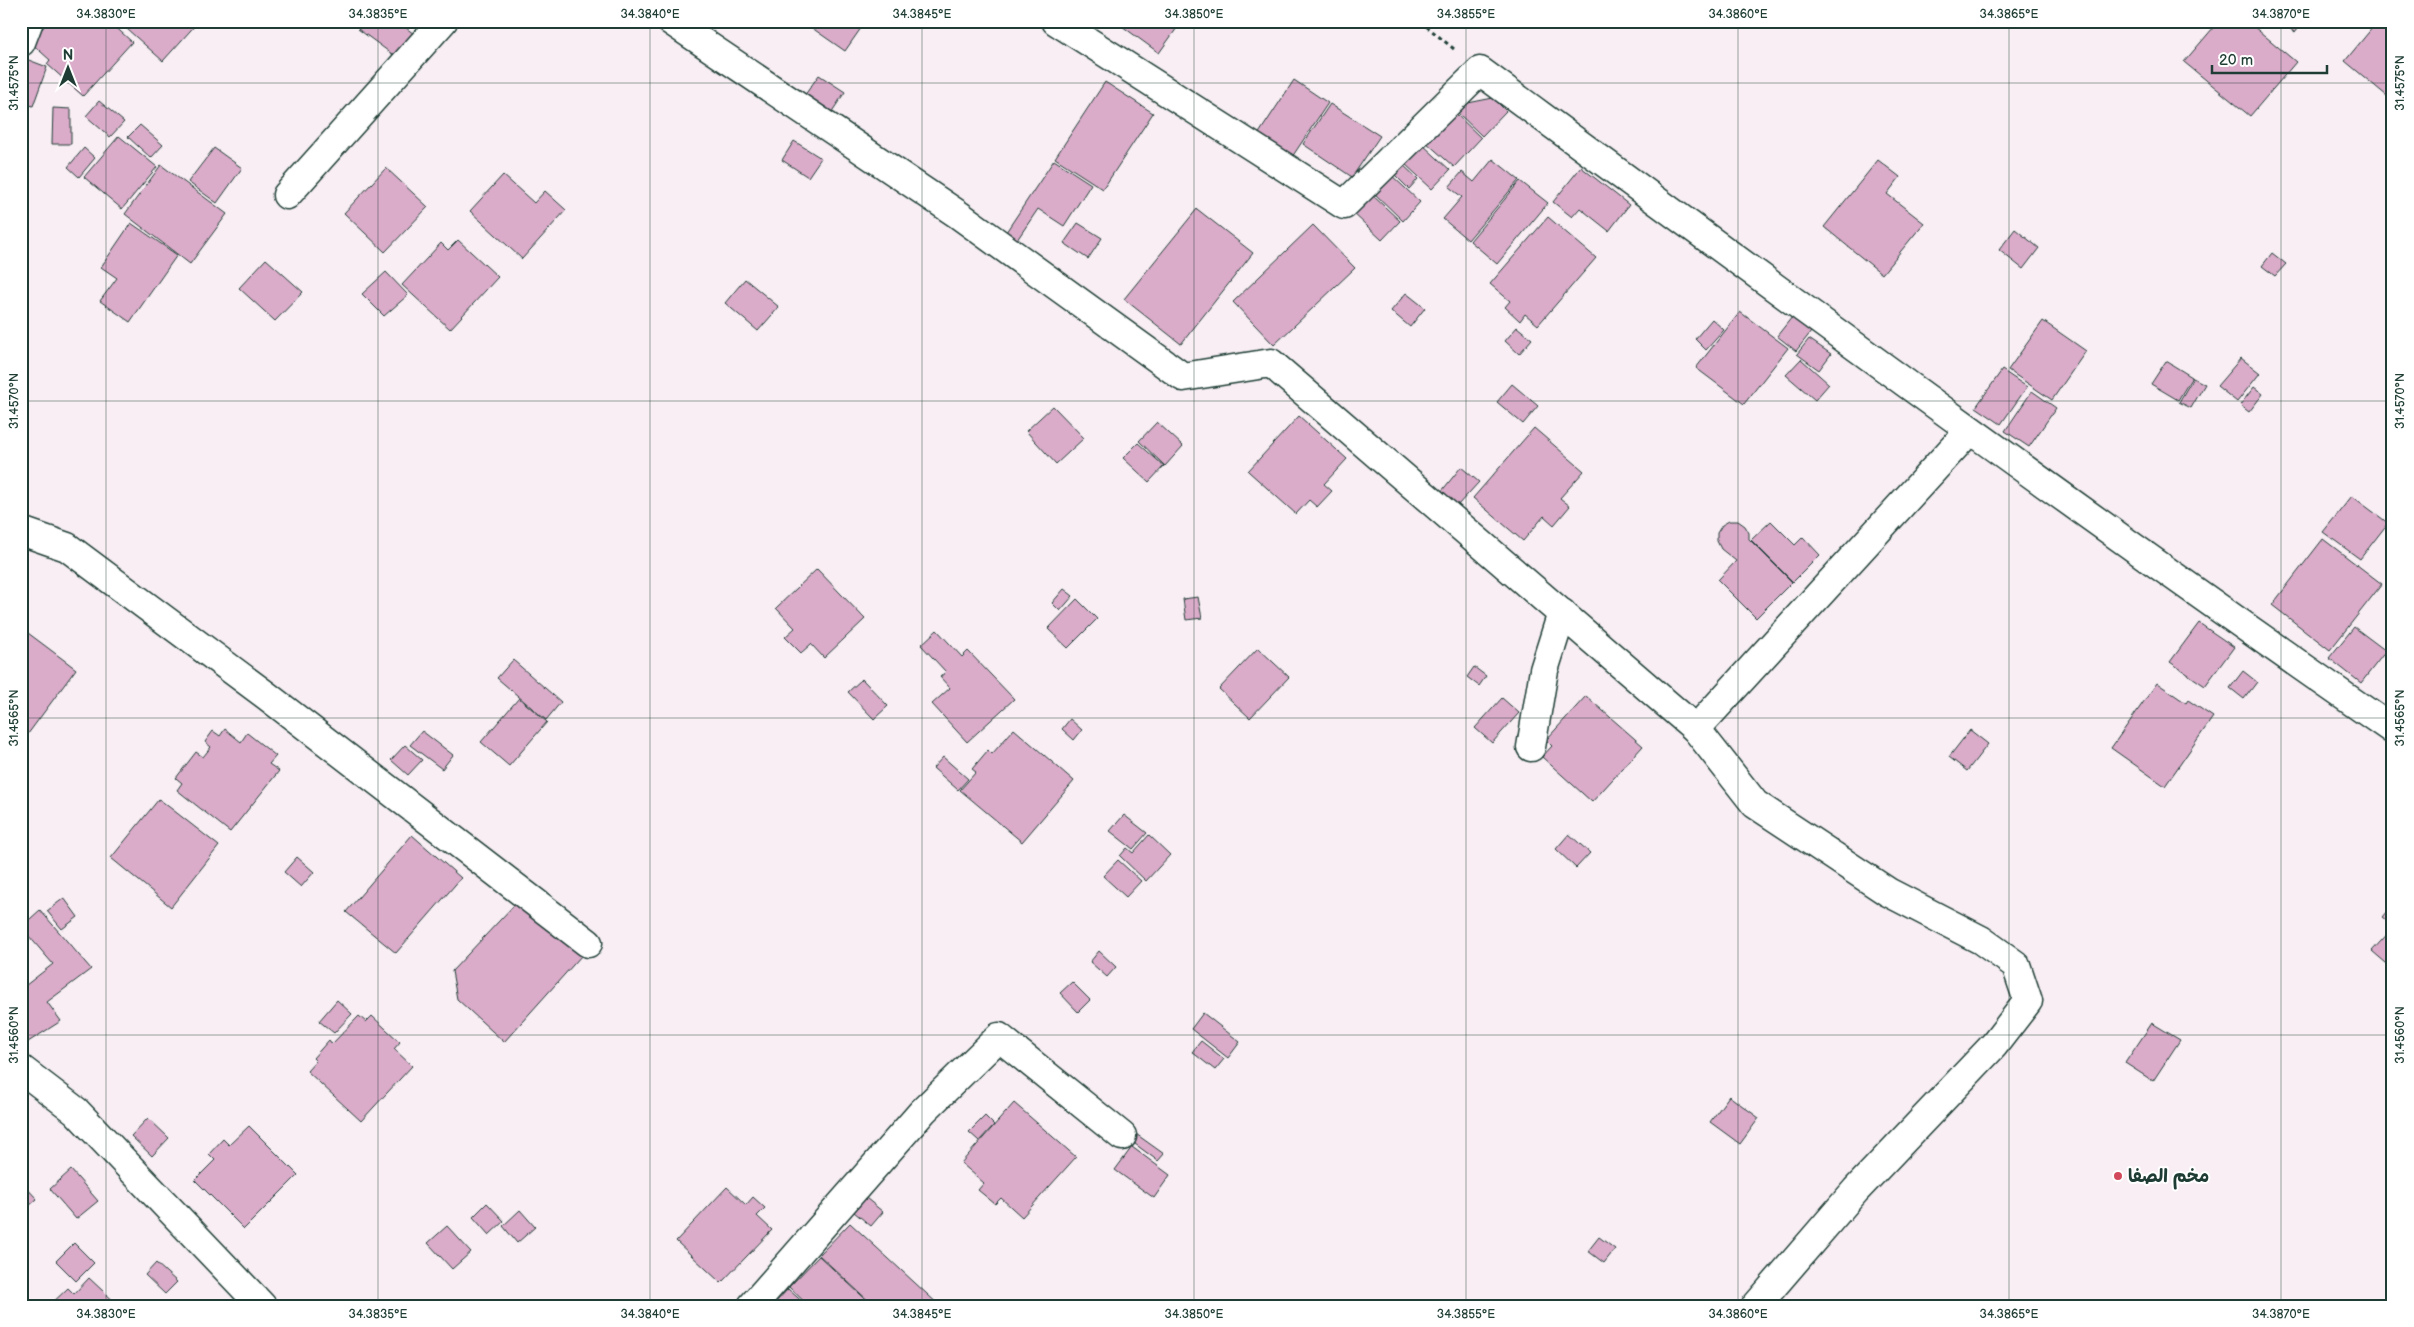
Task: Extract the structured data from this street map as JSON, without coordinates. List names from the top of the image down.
{
  "places": ["مخم الصفا"],
  "scale_bar": "20 m",
  "north": "top",
  "coordinates": [
    "34.3830°E",
    "34.3835°E",
    "34.3840°E",
    "34.3845°E",
    "34.3850°E",
    "34.3855°E",
    "34.3860°E",
    "34.3865°E",
    "34.3870°E",
    "31.4575°N",
    "31.4570°N",
    "31.4565°N",
    "31.4560°N"
  ]
}
